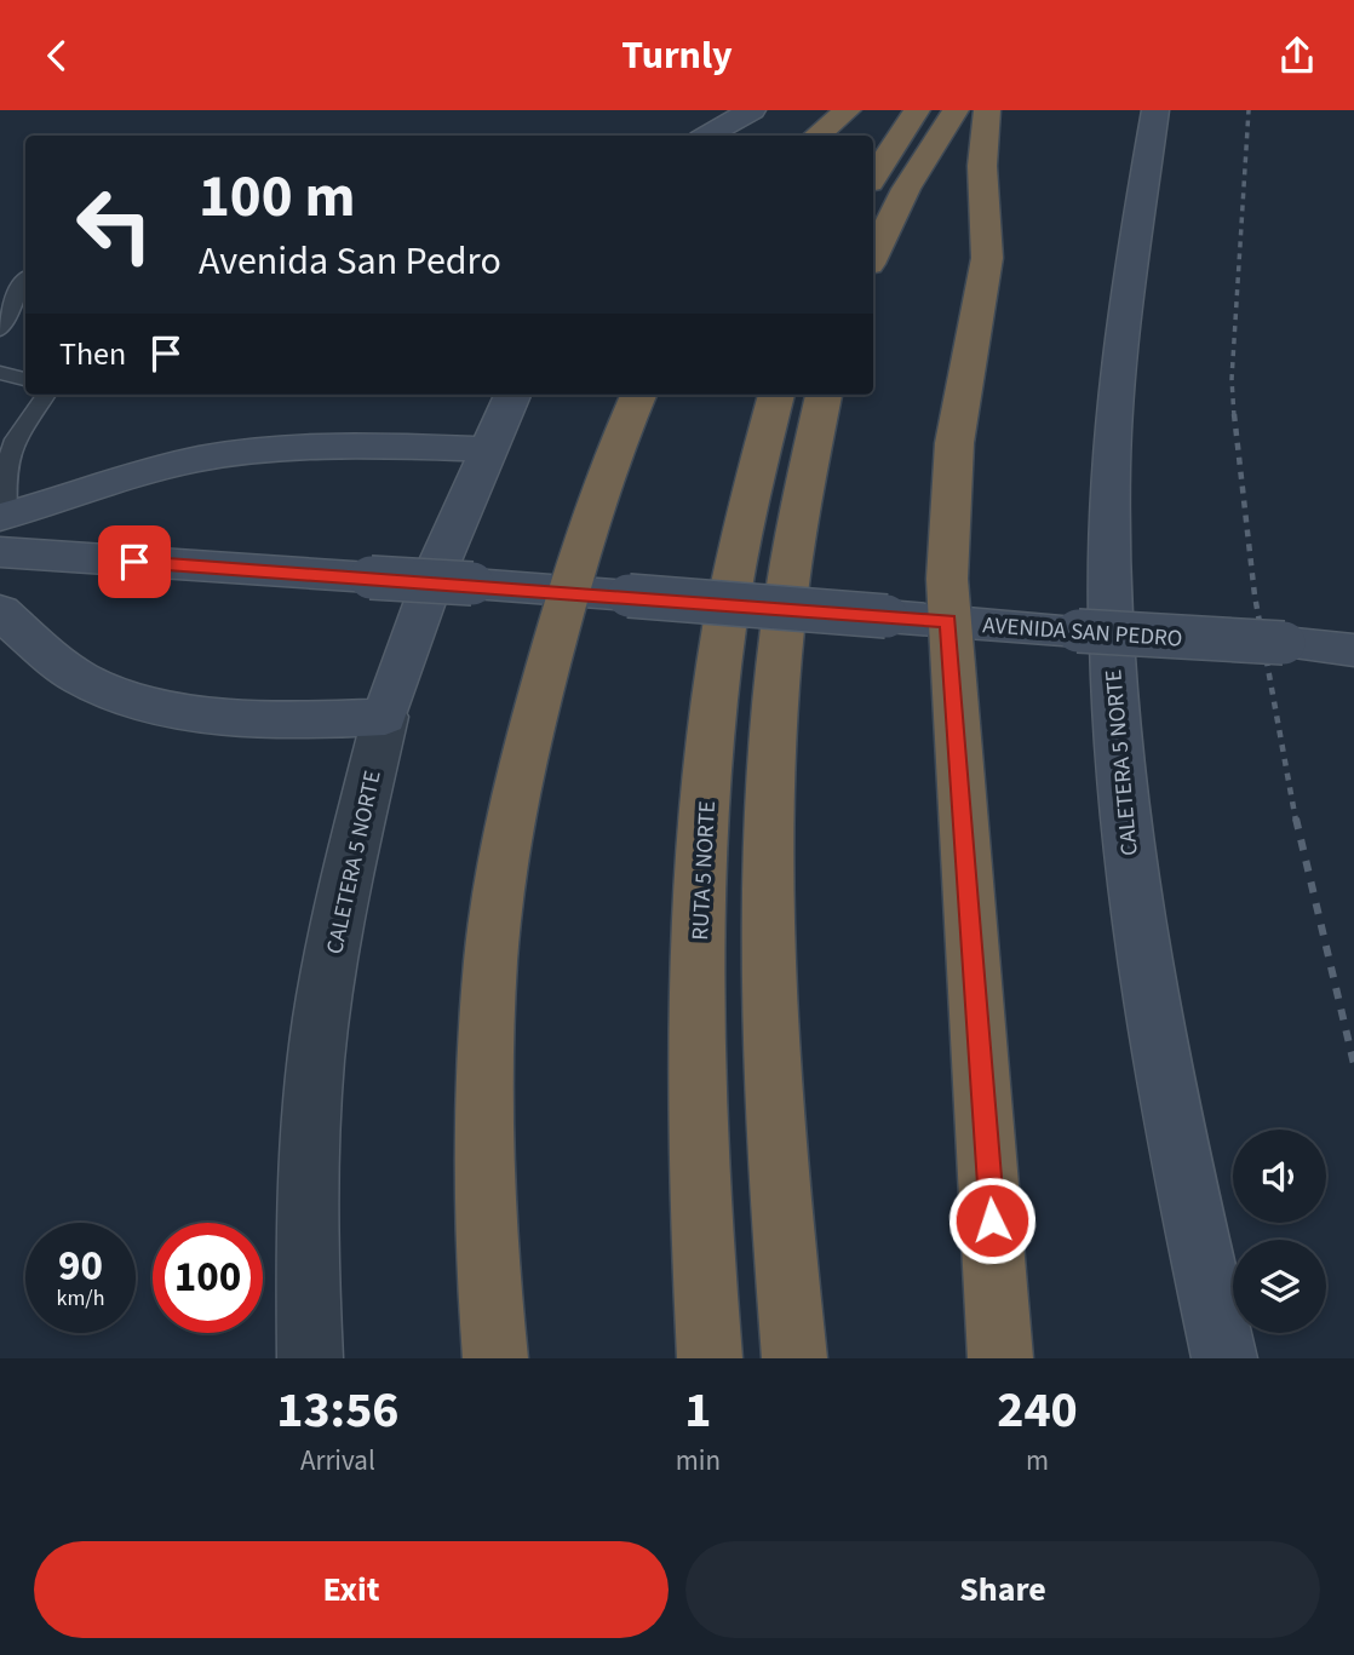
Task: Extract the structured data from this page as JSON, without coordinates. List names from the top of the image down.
{
  "streets": {
    "highway": ["RUTA 5 NORTE"],
    "street": ["AVENIDA SAN PEDRO", "CALETERA 5 NORTE"]
  },
  "page": {
    "header": "Turnly",
    "turn": ["100 m", "Avenida San Pedro"],
    "then": "Then",
    "speed": "90 km/h",
    "limit": "100",
    "eta": [
      "13:56",
      "Arrival",
      "1",
      "min",
      "240",
      "m"
    ],
    "buttons": ["Exit", "Share"]
  }
}
